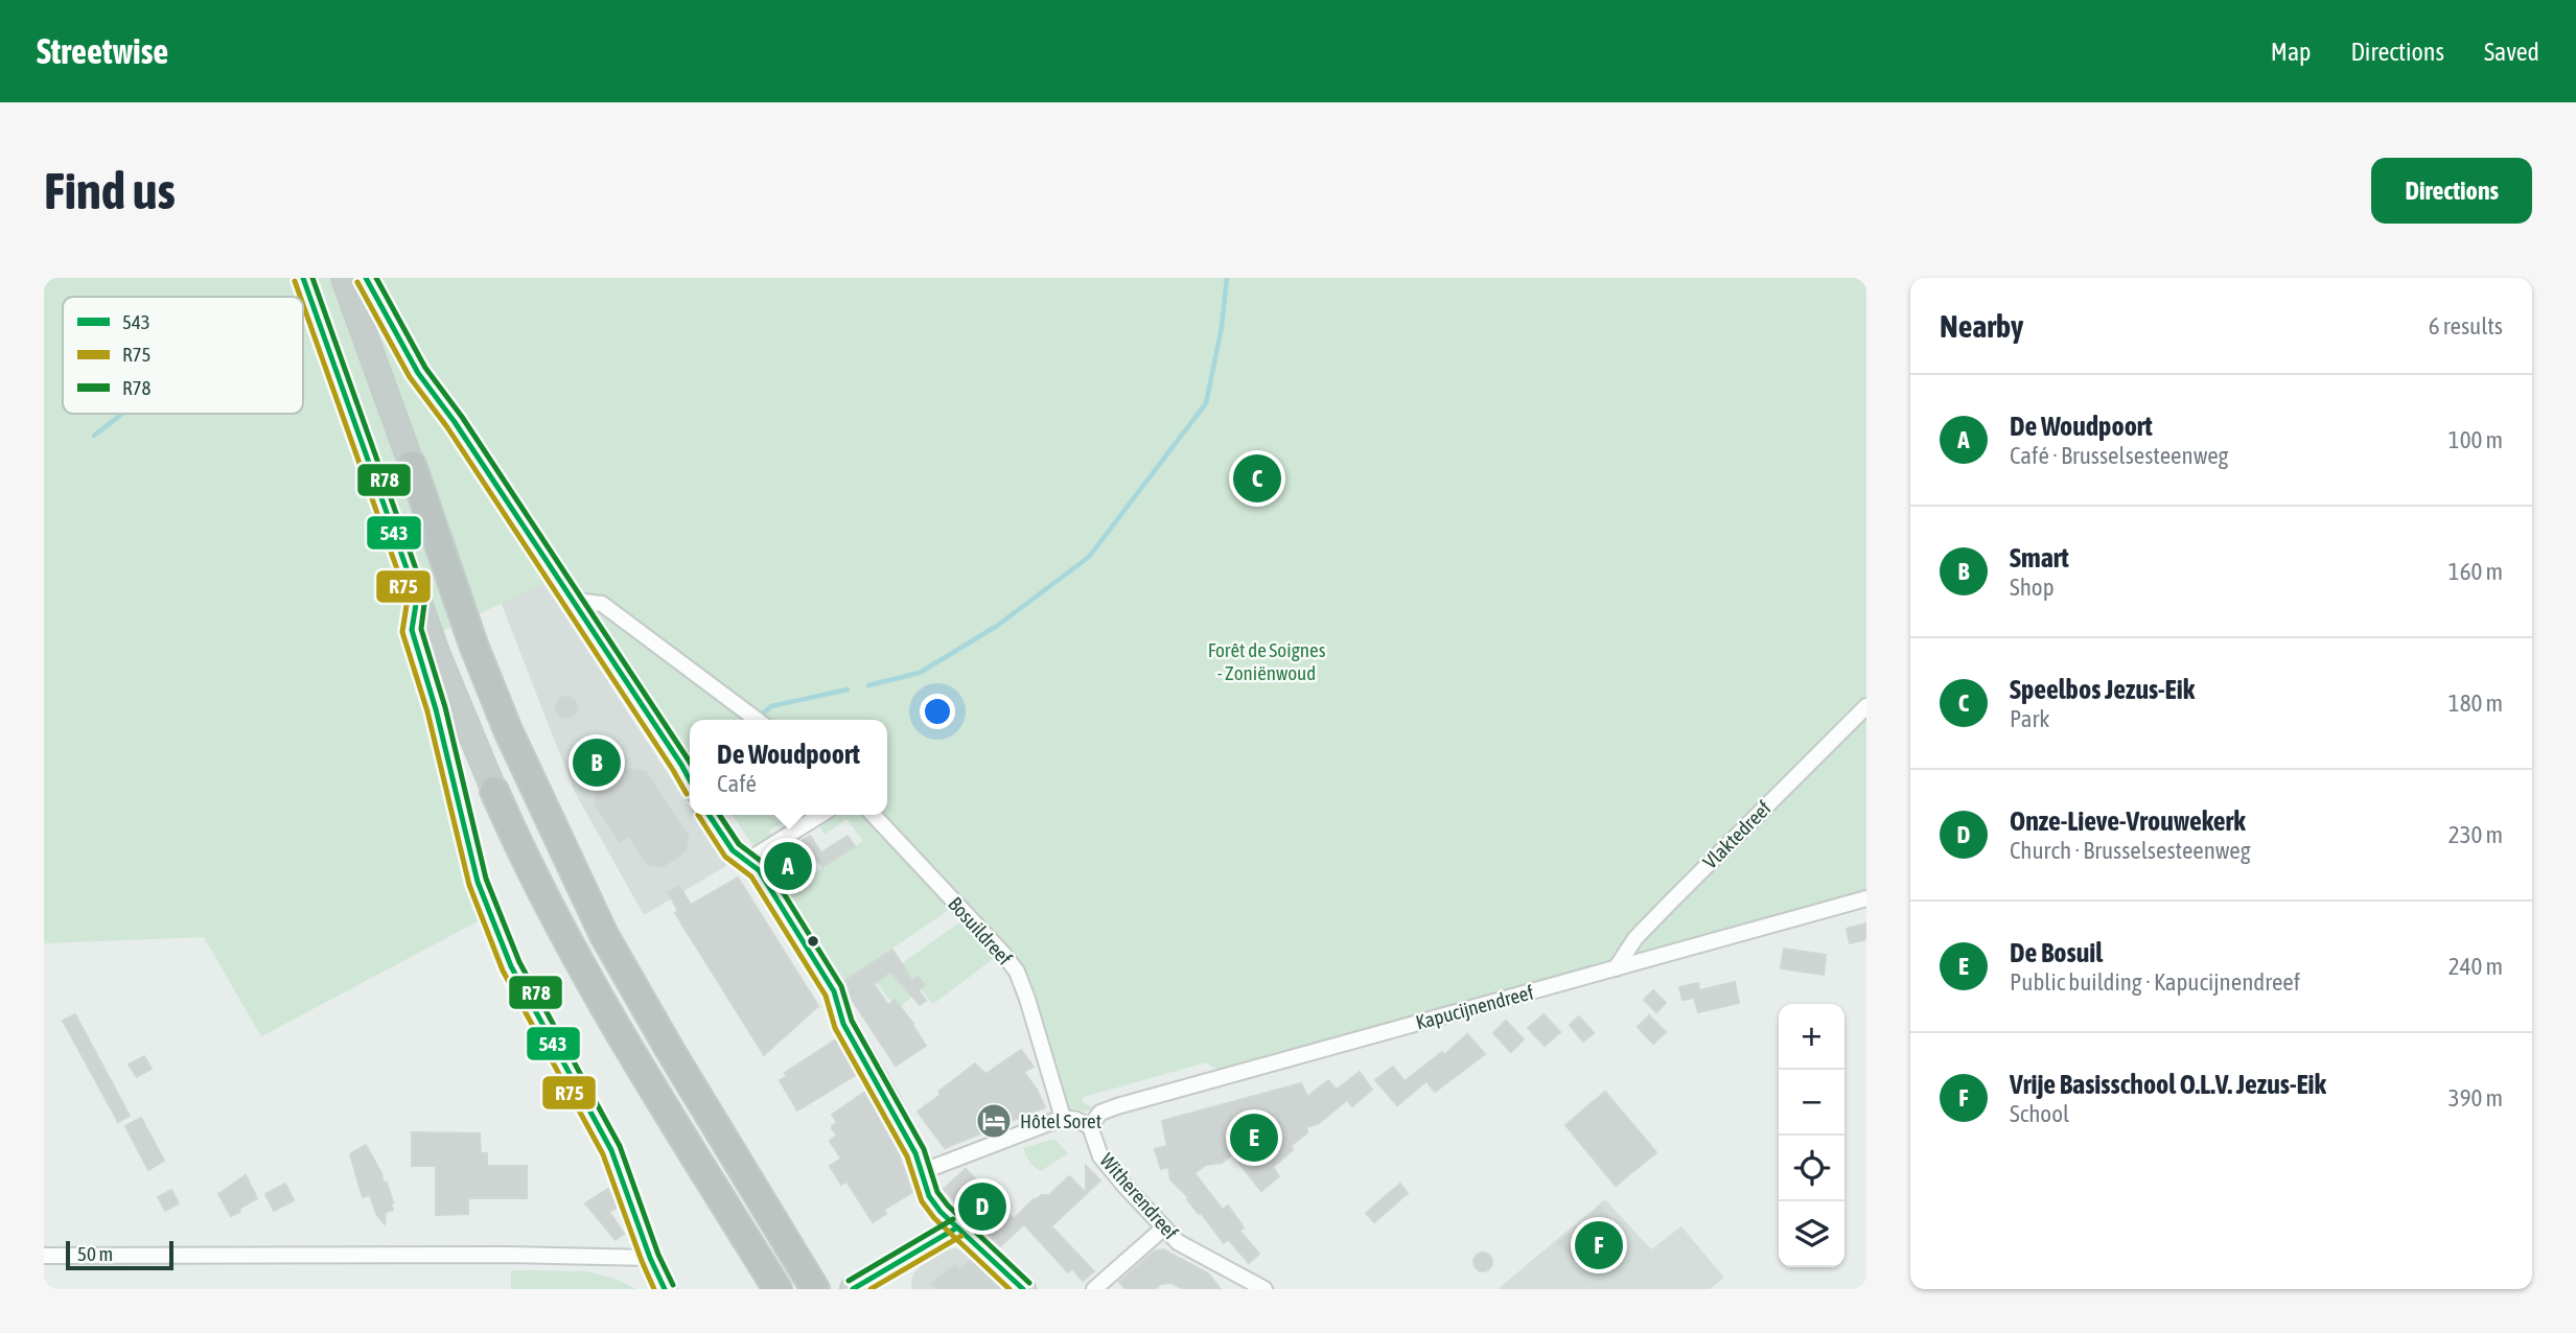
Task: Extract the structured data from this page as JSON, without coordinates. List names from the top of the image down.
{
  "streets": {
    "street": [
      "Vlaktedreef",
      "Bosuildreef",
      "Kapucijnendreef",
      "Witherendreef"
    ]
  },
  "crossings": [
    ["Vlaktedreef", "Kapucijnendreef"],
    ["Kapucijnendreef", "Witherendreef"]
  ],
  "parks": ["Forêt de Soignes - Zoniënwoud"],
  "places": {
    "hotel": ["Hôtel Soret"]
  },
  "lines": ["transit line 543", "transit line R78", "transit line R75"],
  "legend": ["543", "R75", "R78"],
  "scale_bar": "50 m",
  "page": {
    "header": "Streetwise",
    "nav": ["Map", "Directions", "Saved"],
    "buttons": "Directions",
    "title": "Find us",
    "heading": ["Nearby", "6 results"],
    "list": [
      {
        "mark": "A",
        "name": "De Woudpoort",
        "note": "Café · Brusselsesteenweg",
        "value": "100 m"
      },
      {
        "mark": "B",
        "name": "Smart",
        "note": "Shop",
        "value": "160 m"
      },
      {
        "mark": "C",
        "name": "Speelbos Jezus-Eik",
        "note": "Park",
        "value": "180 m"
      },
      {
        "mark": "D",
        "name": "Onze-Lieve-Vrouwekerk",
        "note": "Church · Brusselsesteenweg",
        "value": "230 m"
      },
      {
        "mark": "E",
        "name": "De Bosuil",
        "note": "Public building · Kapucijnendreef",
        "value": "240 m"
      },
      {
        "mark": "F",
        "name": "Vrije Basisschool O.L.V. Jezus-Eik",
        "note": "School",
        "value": "390 m"
      }
    ],
    "pins": [
      "C",
      "B",
      "A",
      "E",
      "D",
      "F"
    ],
    "popup": ["De Woudpoort", "Café"],
    "map_buttons": ["+", "−"],
    "scale": "50 m"
  }
}
